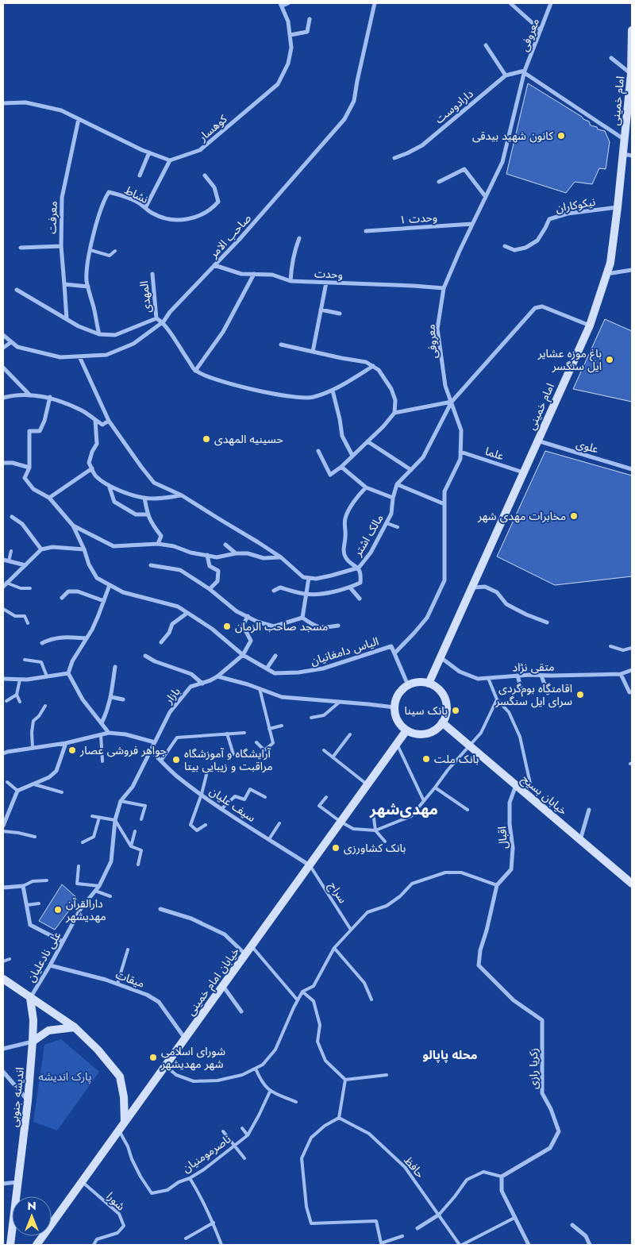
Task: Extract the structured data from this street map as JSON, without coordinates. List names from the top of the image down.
{
  "streets": {
    "street": [
      "معروفی",
      "امام خمینی",
      "دارادوست",
      "کوهسار",
      "نشاط",
      "نیکوکاران",
      "معرفت",
      "وحدت ۱",
      "صاحب الامر",
      "وحدت",
      "المهدی",
      "علوی",
      "علما",
      "مالک اشتر",
      "الیاس دامغانیان",
      "متقی نژاد",
      "بازار",
      "خیابان بسیج",
      "سیف علیان",
      "اقبال",
      "علی نادعلیان",
      "میقات",
      "خیابان امام خمینی",
      "زکریا رازی",
      "اندیشه جنوبی"
    ],
    "lane": [
      "سراج",
      "ناصرمومنیان",
      "حافظ",
      "شورا"
    ]
  },
  "crossings": [
    ["معروفی", "دارادوست"],
    ["معروفی", "وحدت ۱"],
    ["معروفی", "وحدت"],
    ["معروفی", "علما"],
    ["معروفی", "مالک اشتر"],
    ["معروفی", "الیاس دامغانیان"],
    ["امام خمینی", "نیکوکاران"],
    ["امام خمینی", "علوی"],
    ["امام خمینی", "علما"],
    ["امام خمینی", "مالک اشتر"],
    ["امام خمینی", "متقی نژاد"],
    ["امام خمینی", "خیابان بسیج"],
    ["امام خمینی", "خیابان امام خمینی"],
    ["صاحب الامر", "وحدت"],
    ["الیاس دامغانیان", "بازار"],
    ["بازار", "سیف علیان"],
    ["بازار", "علی نادعلیان"],
    ["خیابان بسیج", "اقبال"],
    ["خیابان بسیج", "خیابان امام خمینی"],
    ["سیف علیان", "سراج"],
    ["سیف علیان", "خیابان امام خمینی"],
    ["اقبال", "زکریا رازی"],
    ["سراج", "خیابان امام خمینی"],
    ["علی نادعلیان", "میقات"],
    ["علی نادعلیان", "اندیشه جنوبی"],
    ["میقات", "خیابان امام خمینی"],
    ["خیابان امام خمینی", "ناصرمومنیان"],
    ["خیابان امام خمینی", "شورا"]
  ],
  "districts": ["مهدی‌شهر", "محله پاپالو"],
  "parks": ["پارک اندیشه"],
  "places": [
    "کانون شهید بیدقی",
    "باغ موزه عشایر ایل سنگسر",
    "حسینیه المهدی",
    "مخابرات مهدی شهر",
    "مسجد صاحب الزمان",
    "اقامتگاه بوم‌گردی سرای ایل سنگسر",
    "بانک سینا",
    "جواهر فروشی عصار",
    "بانک ملت",
    "آرایشگاه و آموزشگاه مراقبت و زیبایی بیتا",
    "بانک کشاورزی",
    "دارالقرآن مهدیشهر",
    "شورای اسلامی شهر مهدیشهر"
  ],
  "north": "top"
}
